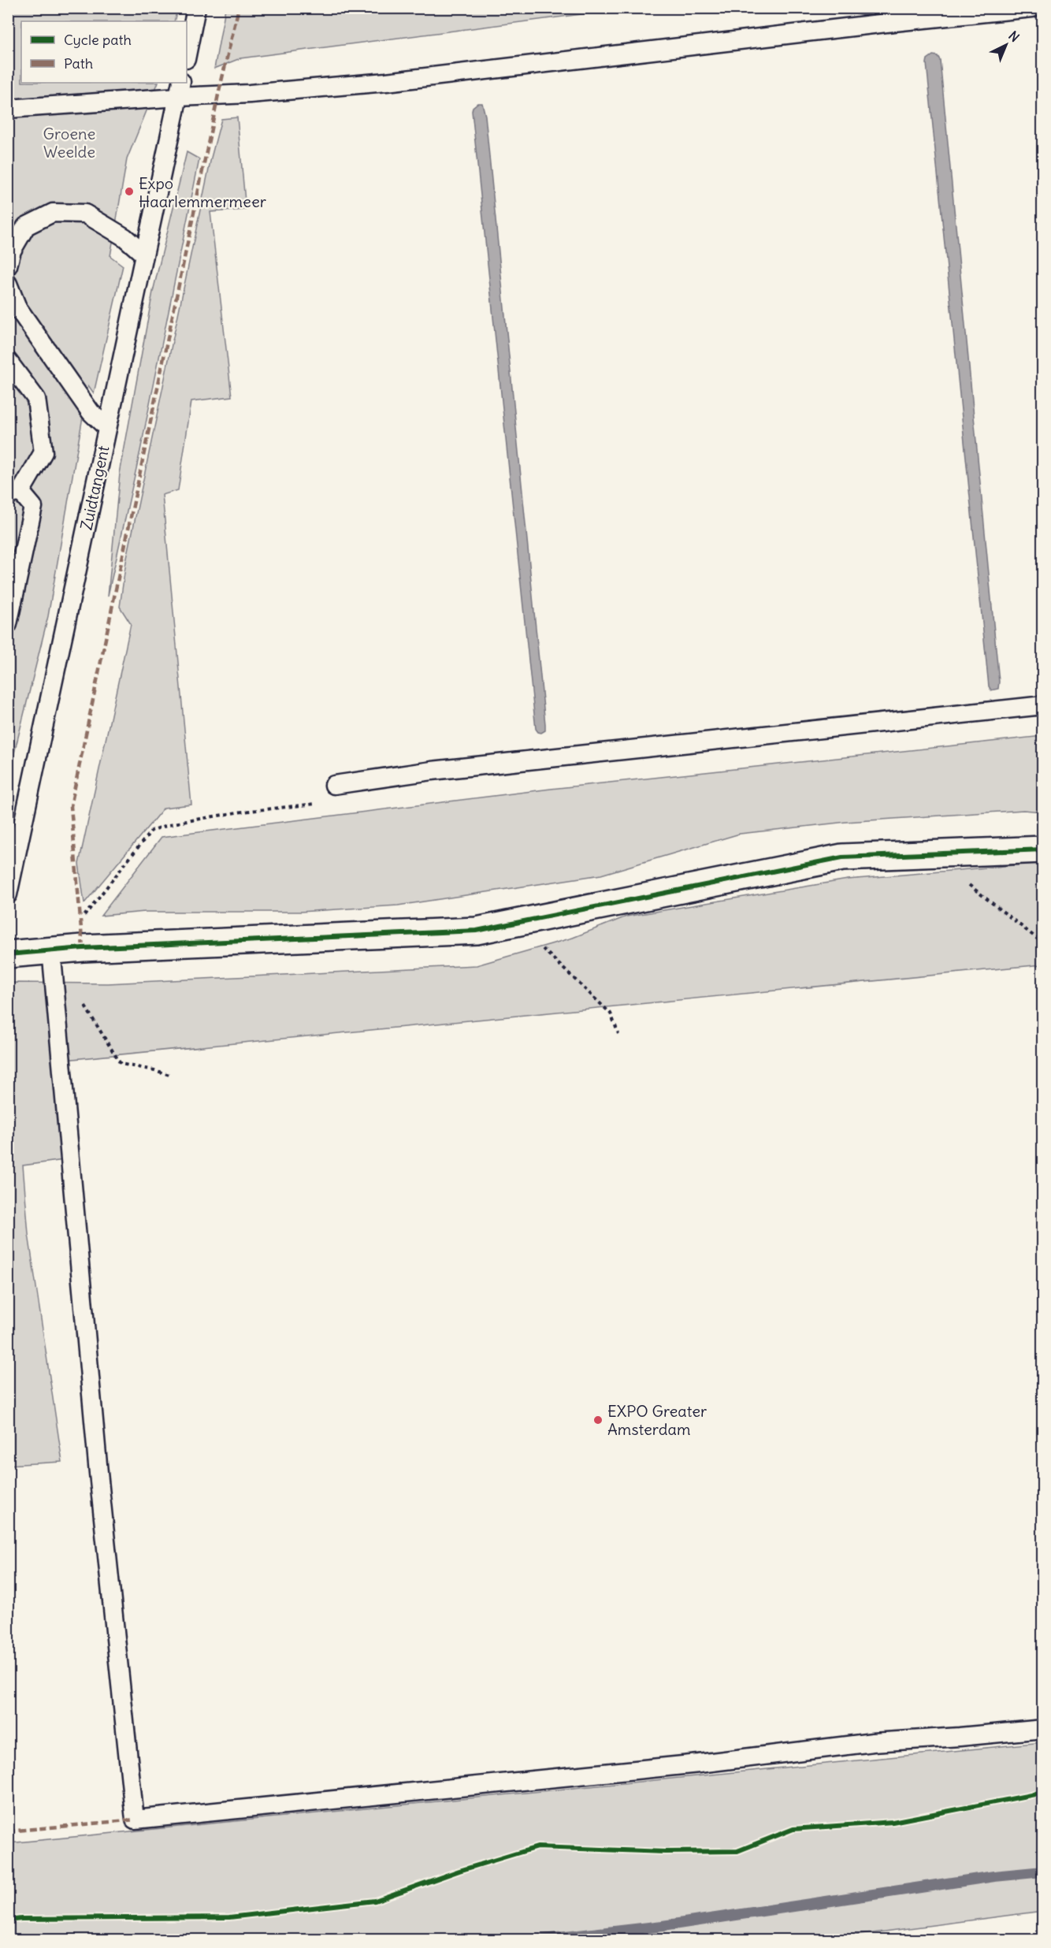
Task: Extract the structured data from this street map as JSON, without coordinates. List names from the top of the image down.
{
  "streets": {
    "lane": ["Zuidtangent"]
  },
  "parks": ["Groene Weelde"],
  "places": ["Expo Haarlemmermeer", "EXPO Greater Amsterdam"],
  "legend": ["Cycle path", "Path"],
  "north": "top right"
}
